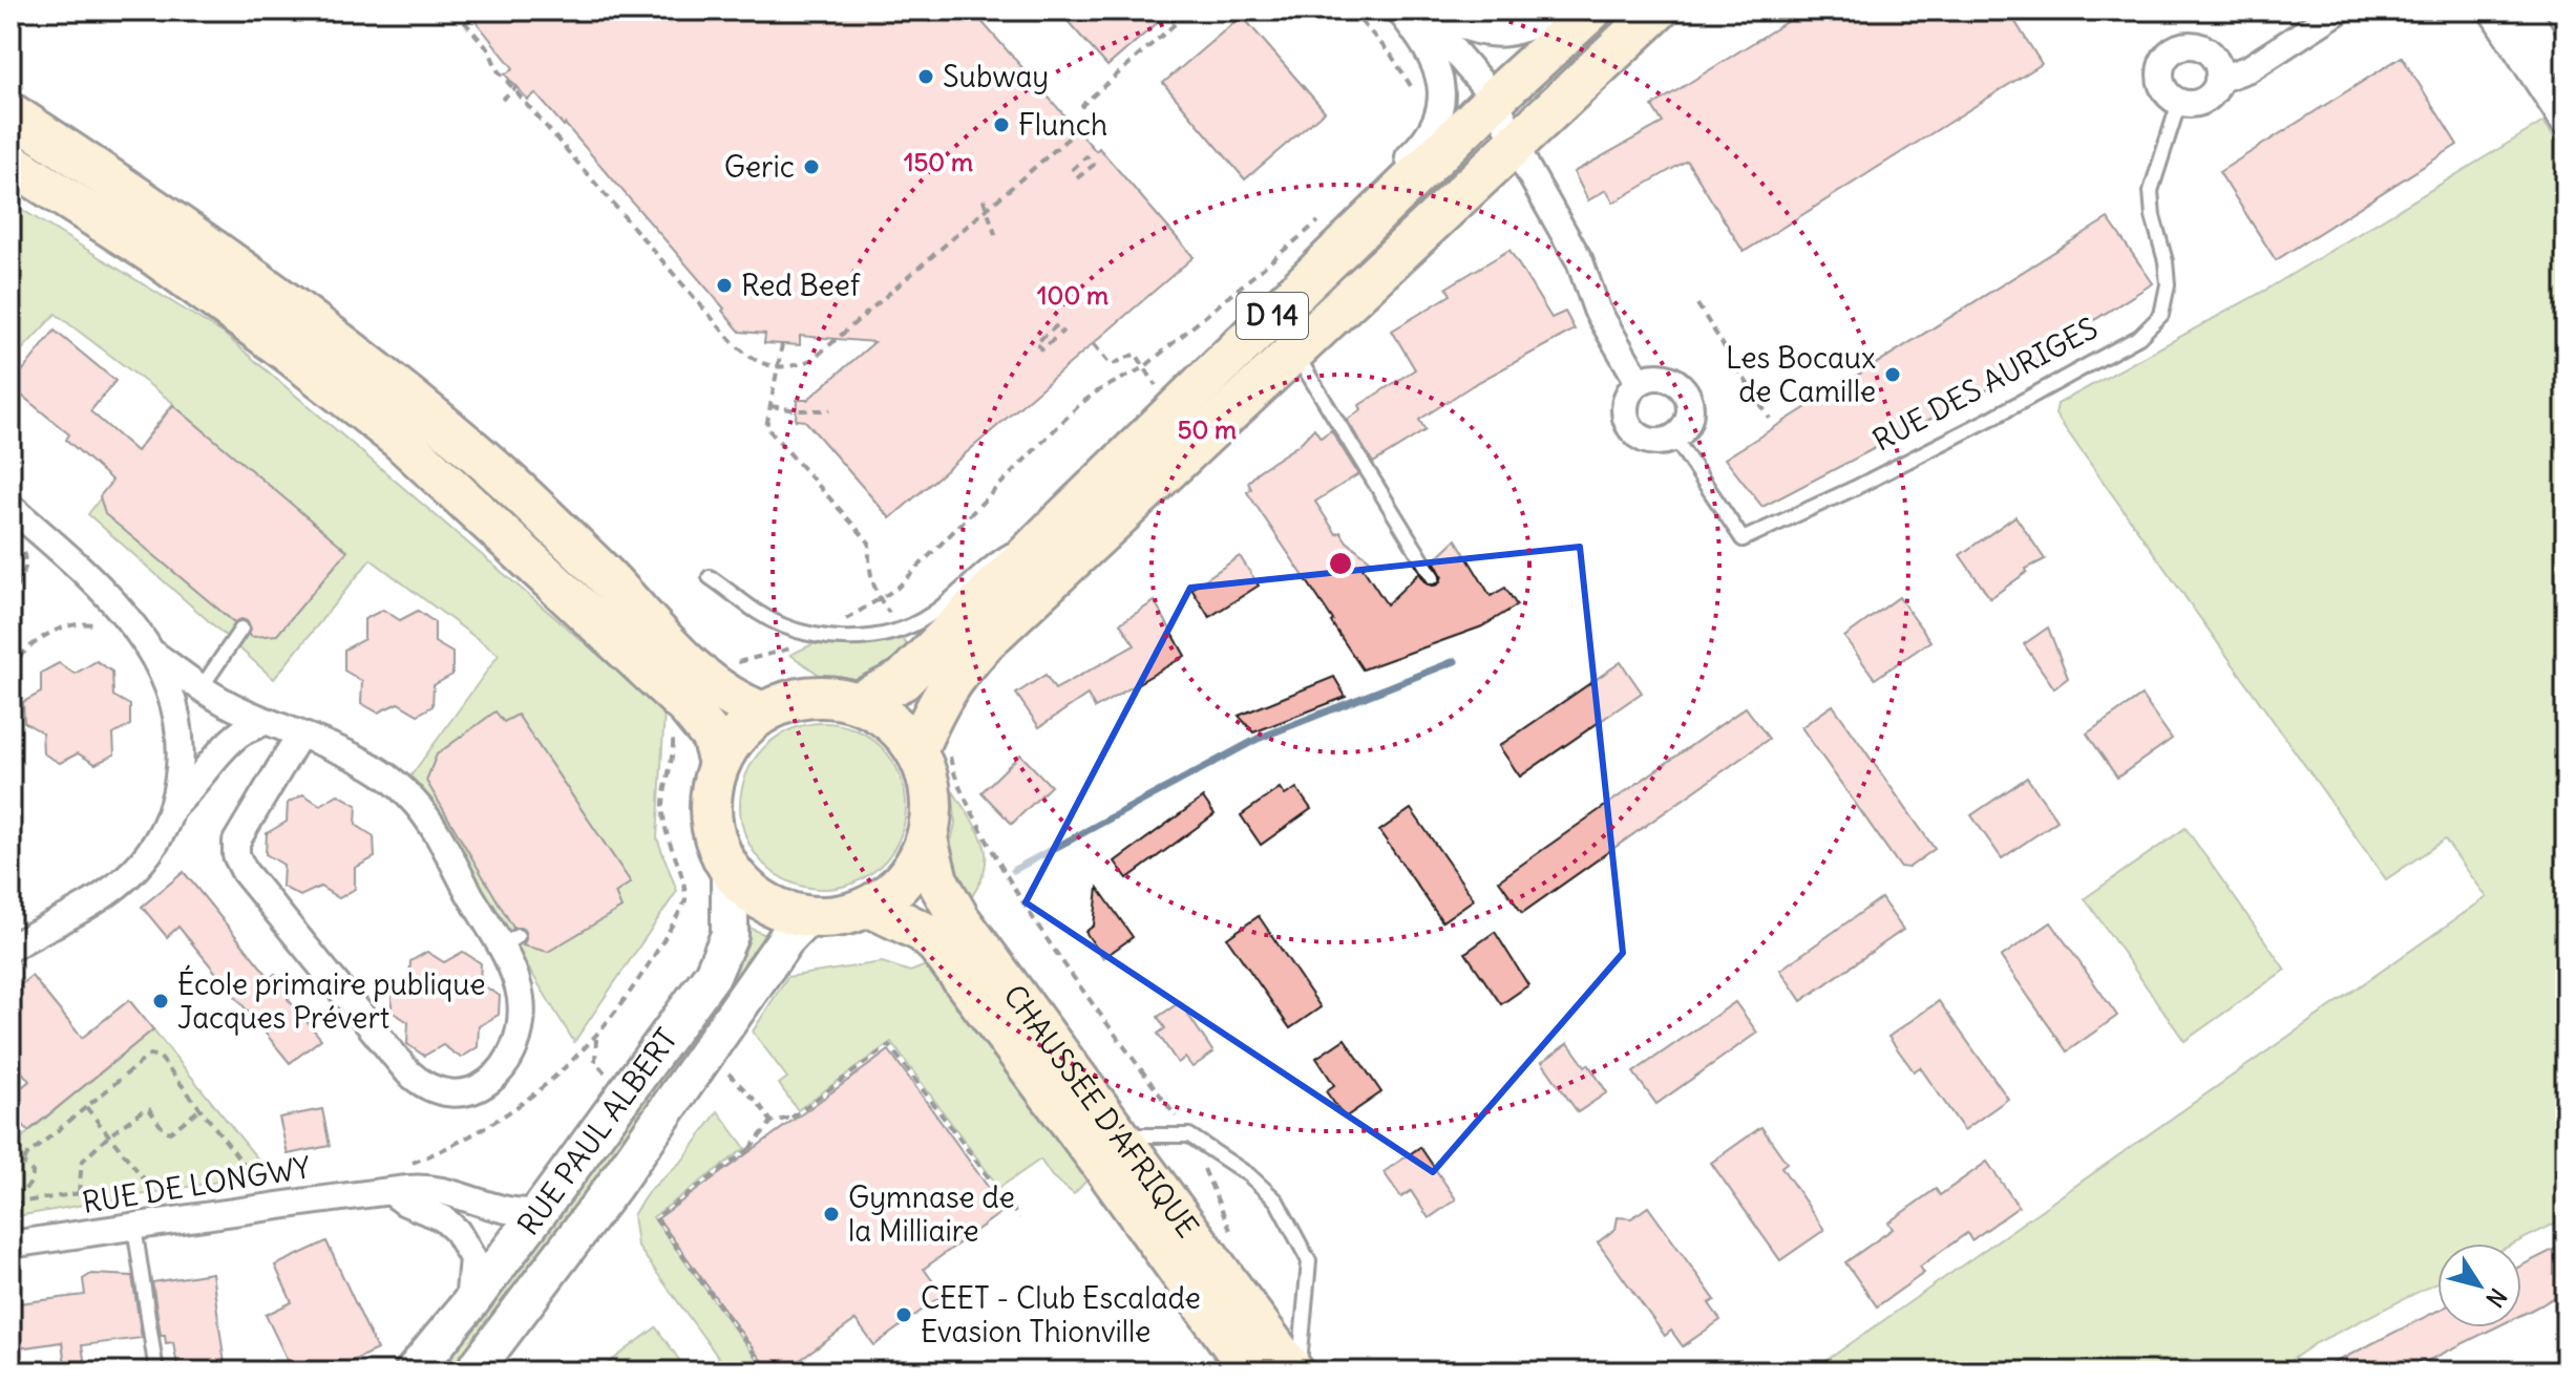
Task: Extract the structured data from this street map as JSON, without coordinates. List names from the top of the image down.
{
  "streets": {
    "main road": ["D 14", "CHAUSSÉE D'AFRIQUE", "RUE PAUL ALBERT"],
    "street": ["RUE DE LONGWY"],
    "lane": ["RUE DES AURIGES"]
  },
  "crossings": [
    ["D 14", "CHAUSSÉE D'AFRIQUE"],
    ["D 14", "RUE PAUL ALBERT"],
    ["CHAUSSÉE D'AFRIQUE", "RUE PAUL ALBERT"],
    ["RUE PAUL ALBERT", "RUE DE LONGWY"]
  ],
  "places": [
    "Subway",
    "Flunch",
    "Geric",
    "Red Beef",
    "Les Bocaux de Camille",
    "École primaire publique Jacques Prévert",
    "Gymnase de la Milliaire",
    "CEET - Club Escalade Evasion Thionville"
  ],
  "north": "bottom right",
  "rings": ["150 m", "100 m", "50 m"]
}
